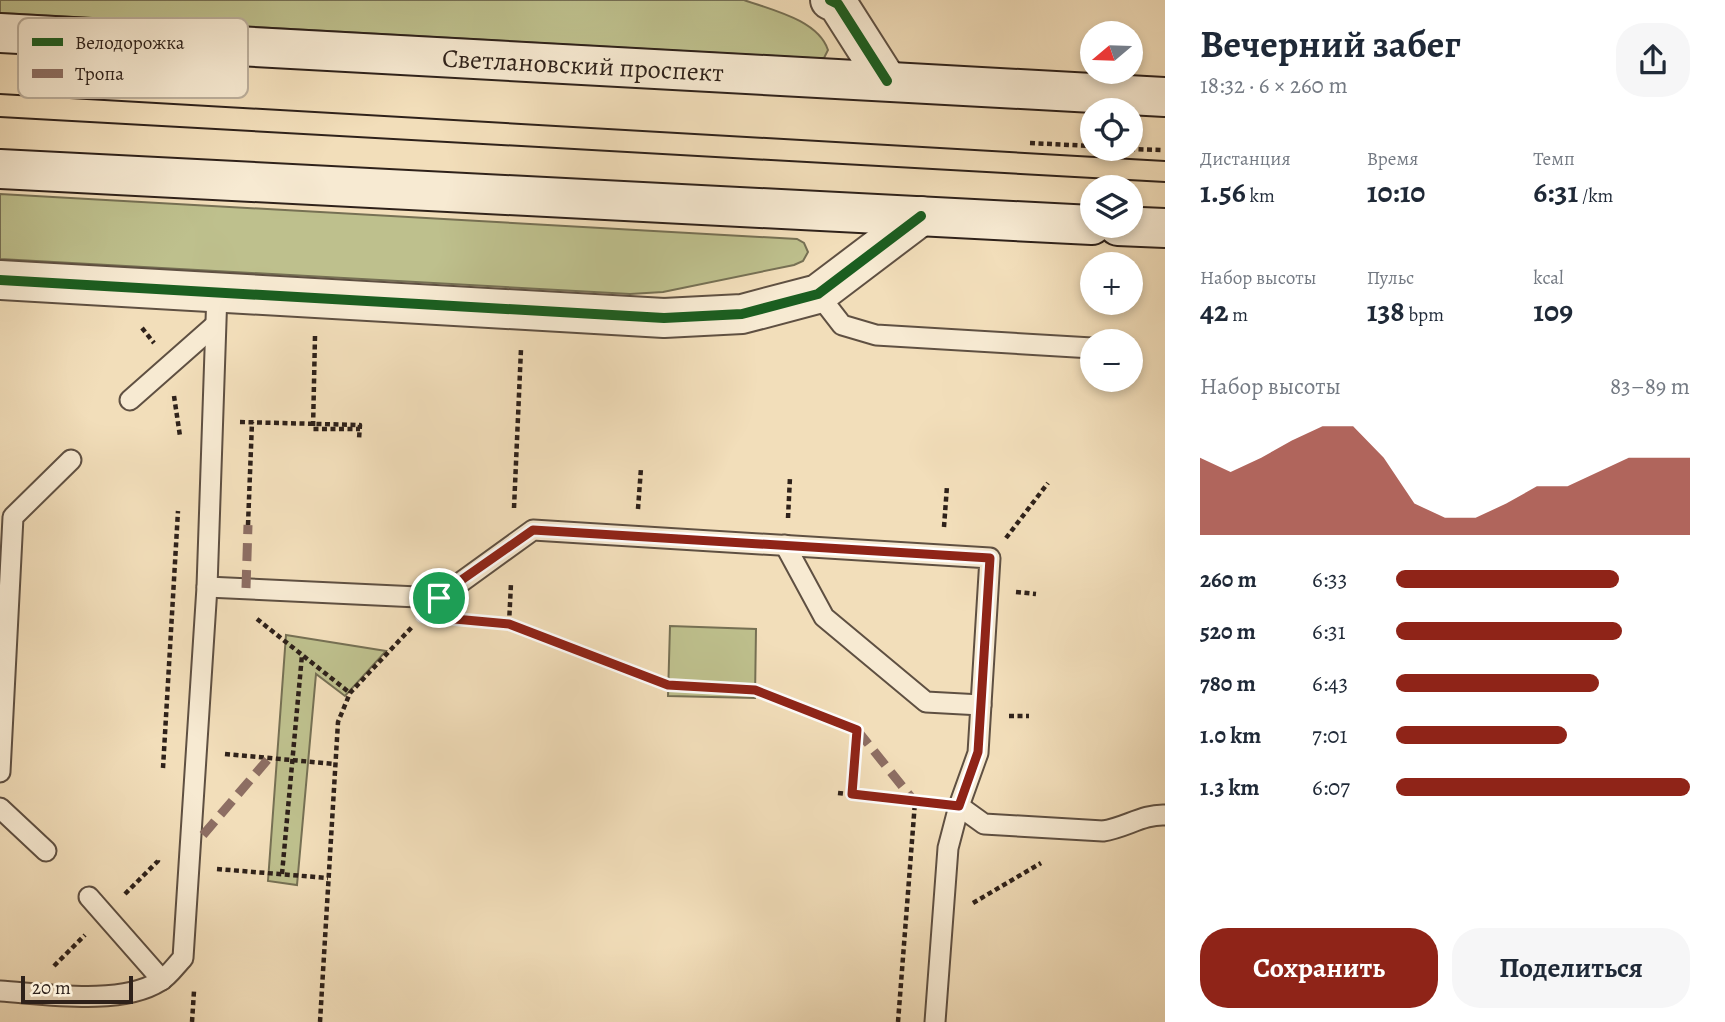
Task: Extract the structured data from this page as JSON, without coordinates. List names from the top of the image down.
{
  "streets": {
    "main road": ["Светлановский проспект"]
  },
  "legend": ["Велодорожка", "Тропа"],
  "scale_bar": "20 m",
  "north": "left",
  "page": {
    "heading": ["Вечерний забег", "18:32 · 6 × 260 m"],
    "map_buttons": ["+", "−"],
    "stats": [
      ["Дистанция", "1.56 km"],
      ["Время", "10:10"],
      ["Темп", "6:31 /km"],
      ["Набор высоты", "42 m"],
      ["Пульс", "138 bpm"],
      ["kcal", "109"]
    ],
    "chart": ["Набор высоты", "83–89 m"],
    "list": [
      {
        "name": "260 m",
        "note": "6:33"
      },
      {
        "name": "520 m",
        "note": "6:31"
      },
      {
        "name": "780 m",
        "note": "6:43"
      },
      {
        "name": "1.0 km",
        "note": "7:01"
      },
      {
        "name": "1.3 km",
        "note": "6:07"
      }
    ],
    "buttons": ["Сохранить", "Поделиться"],
    "scale": "20 m"
  }
}
